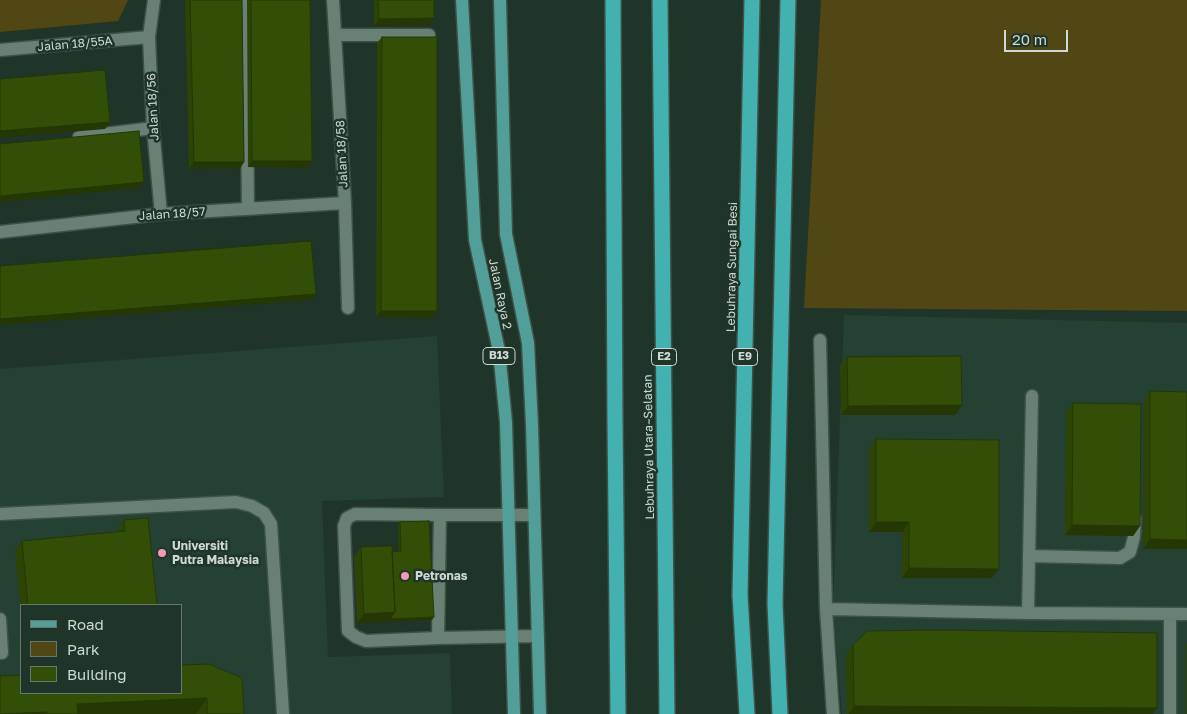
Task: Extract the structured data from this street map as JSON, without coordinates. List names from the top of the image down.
{
  "streets": {
    "highway": [
      "Lebuhraya Sungai Besi",
      "E2",
      "E9",
      "Lebuhraya Utara–Selatan"
    ],
    "main road": ["Jalan Raya 2", "B13"],
    "street": [
      "Jalan 18/55A",
      "Jalan 18/56",
      "Jalan 18/58",
      "Jalan 18/57"
    ]
  },
  "crossings": [
    ["Jalan 18/55A", "Jalan 18/56"],
    ["Jalan 18/56", "Jalan 18/57"],
    ["Jalan 18/58", "Jalan 18/57"]
  ],
  "places": ["Universiti Putra Malaysia", "Petronas"],
  "legend": ["Road", "Park", "Building"],
  "scale_bar": "20 m"
}
